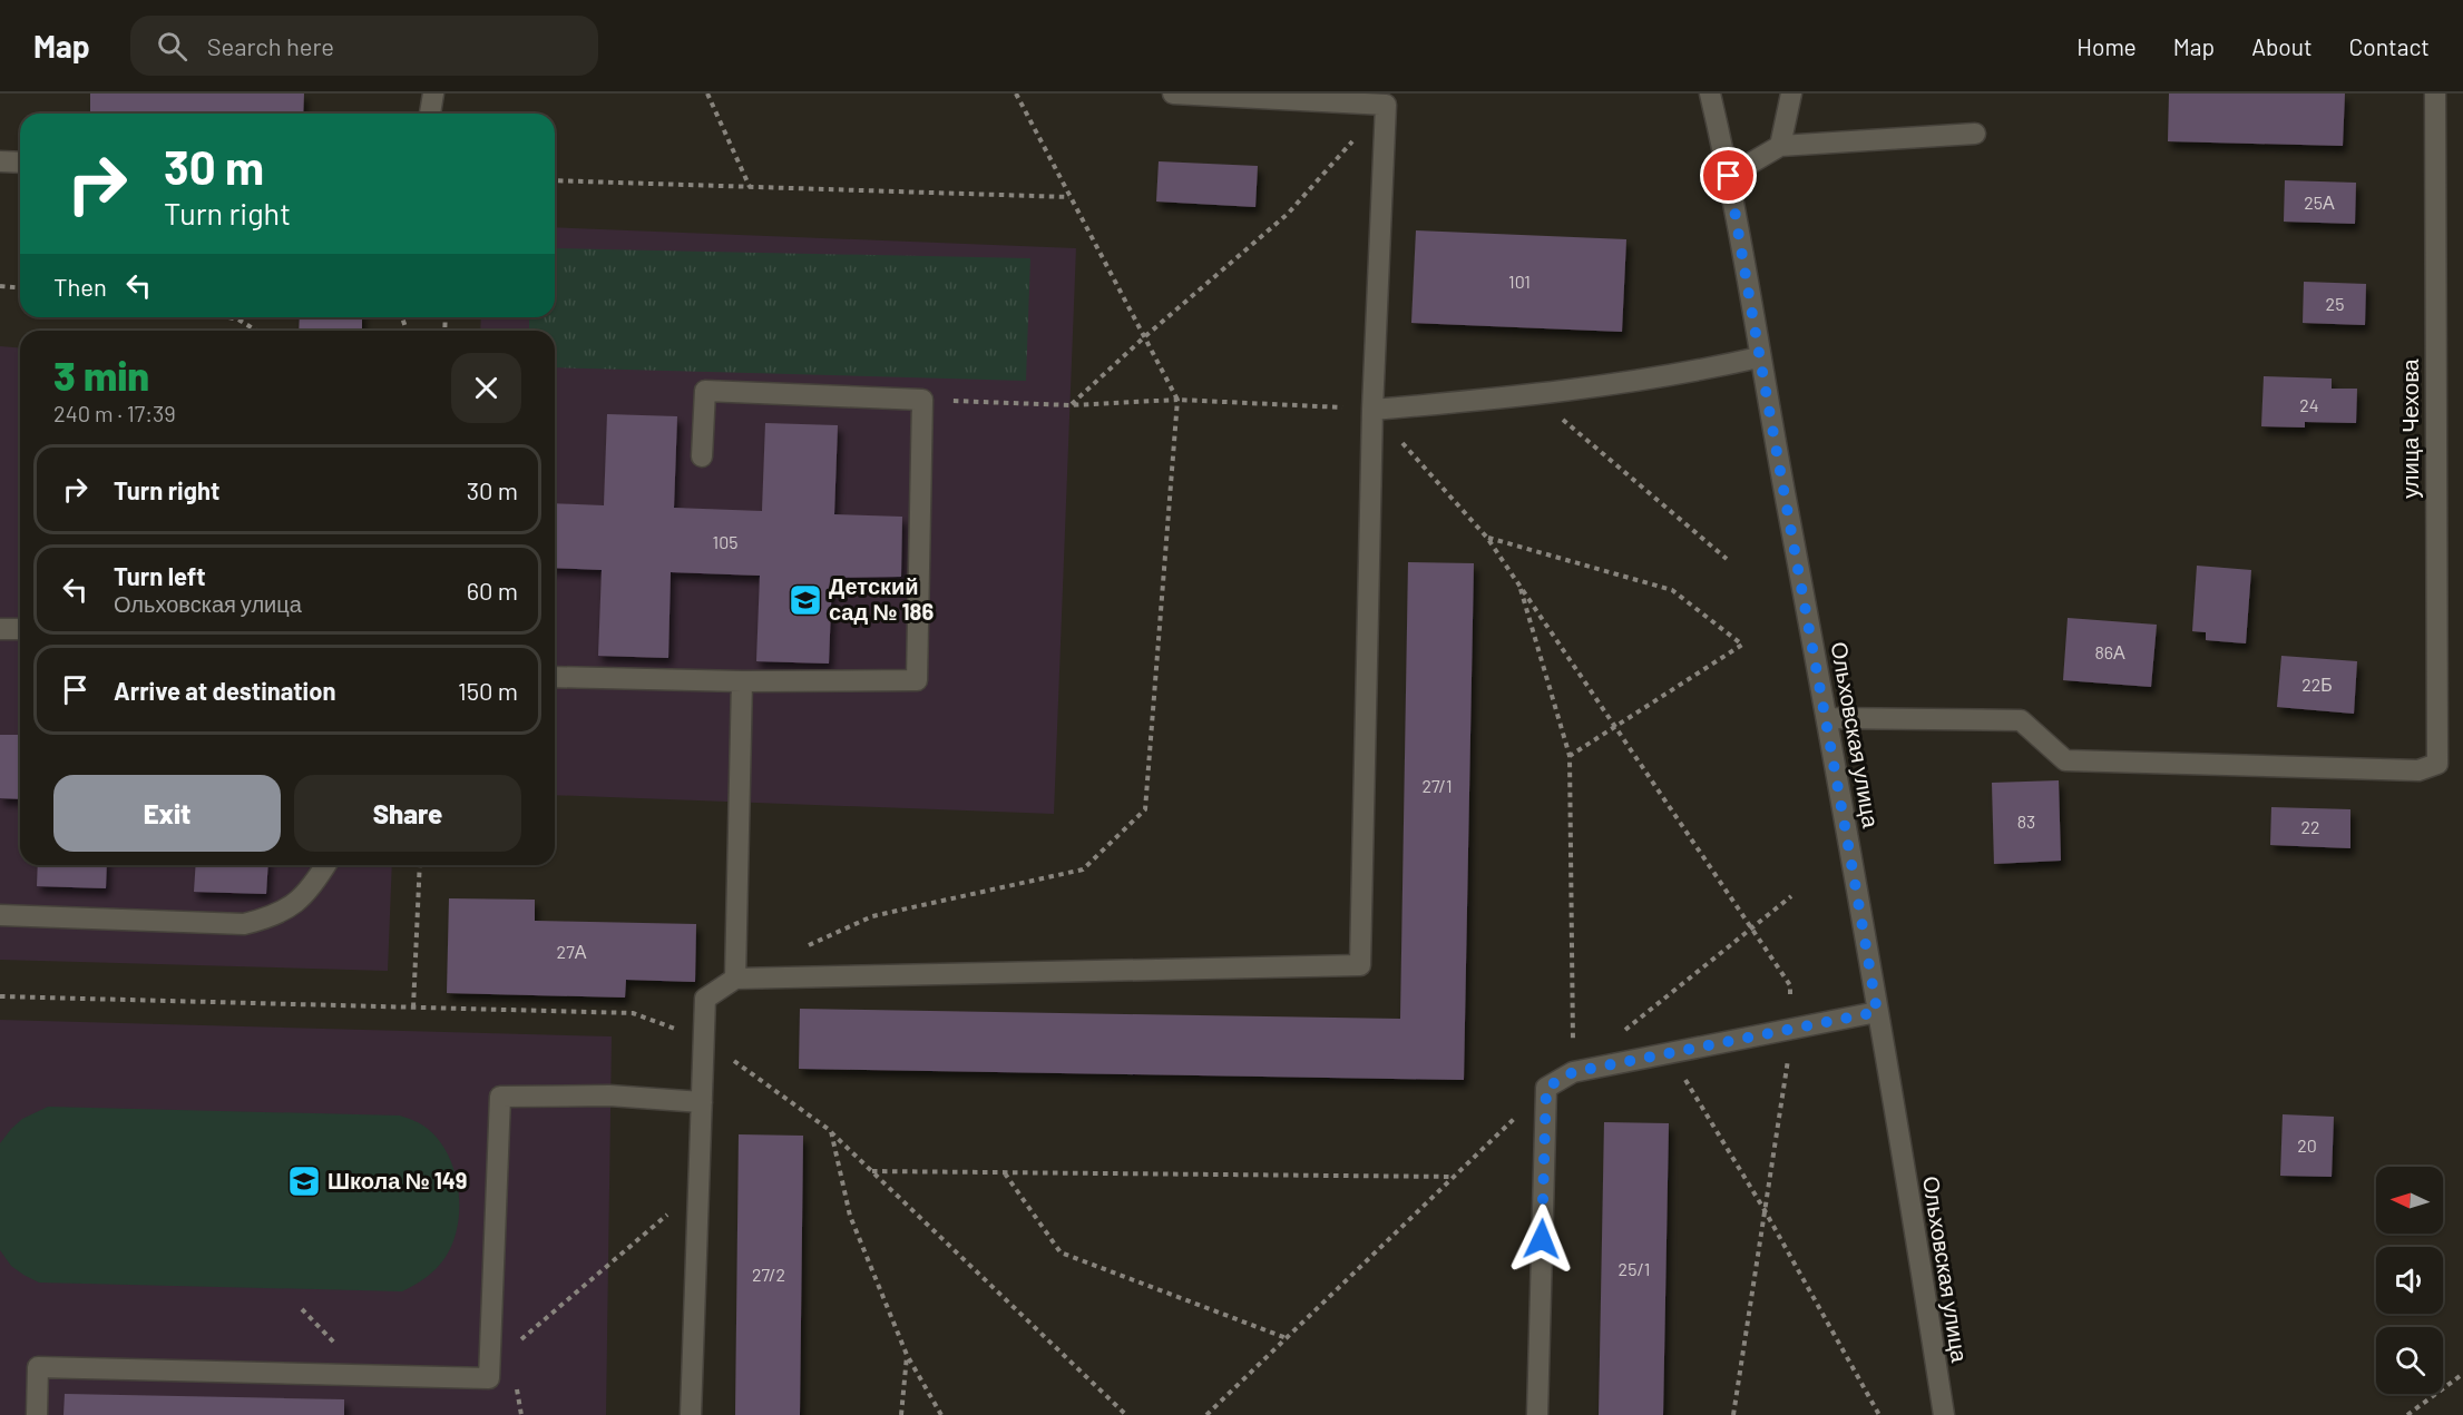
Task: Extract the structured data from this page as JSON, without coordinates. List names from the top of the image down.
{
  "streets": {
    "street": ["улица Чехова", "Ольховская улица"]
  },
  "crossings": [
    ["улица Чехова", "Ольховская улица"]
  ],
  "places": {
    "school or university": ["Детский сад № 186", "Школа № 149"]
  },
  "house_numbers": [
    "25А",
    "101",
    "25",
    "24",
    "105",
    "86А",
    "22Б",
    "27/1",
    "83",
    "22",
    "27А",
    "20",
    "25/1",
    "27/2"
  ],
  "north": "left",
  "page": {
    "header": "Map",
    "search": "Search here",
    "nav": [
      "Home",
      "Map",
      "About",
      "Contact"
    ],
    "turn": ["30 m", "Turn right"],
    "then": "Then",
    "heading": ["3 min", "240 m · 17:39"],
    "list": [
      {
        "name": "Turn right",
        "value": "30 m"
      },
      {
        "name": "Turn left",
        "note": "Ольховская улица",
        "value": "60 m"
      },
      {
        "name": "Arrive at destination",
        "value": "150 m"
      }
    ],
    "buttons": ["Exit", "Share"]
  }
}
